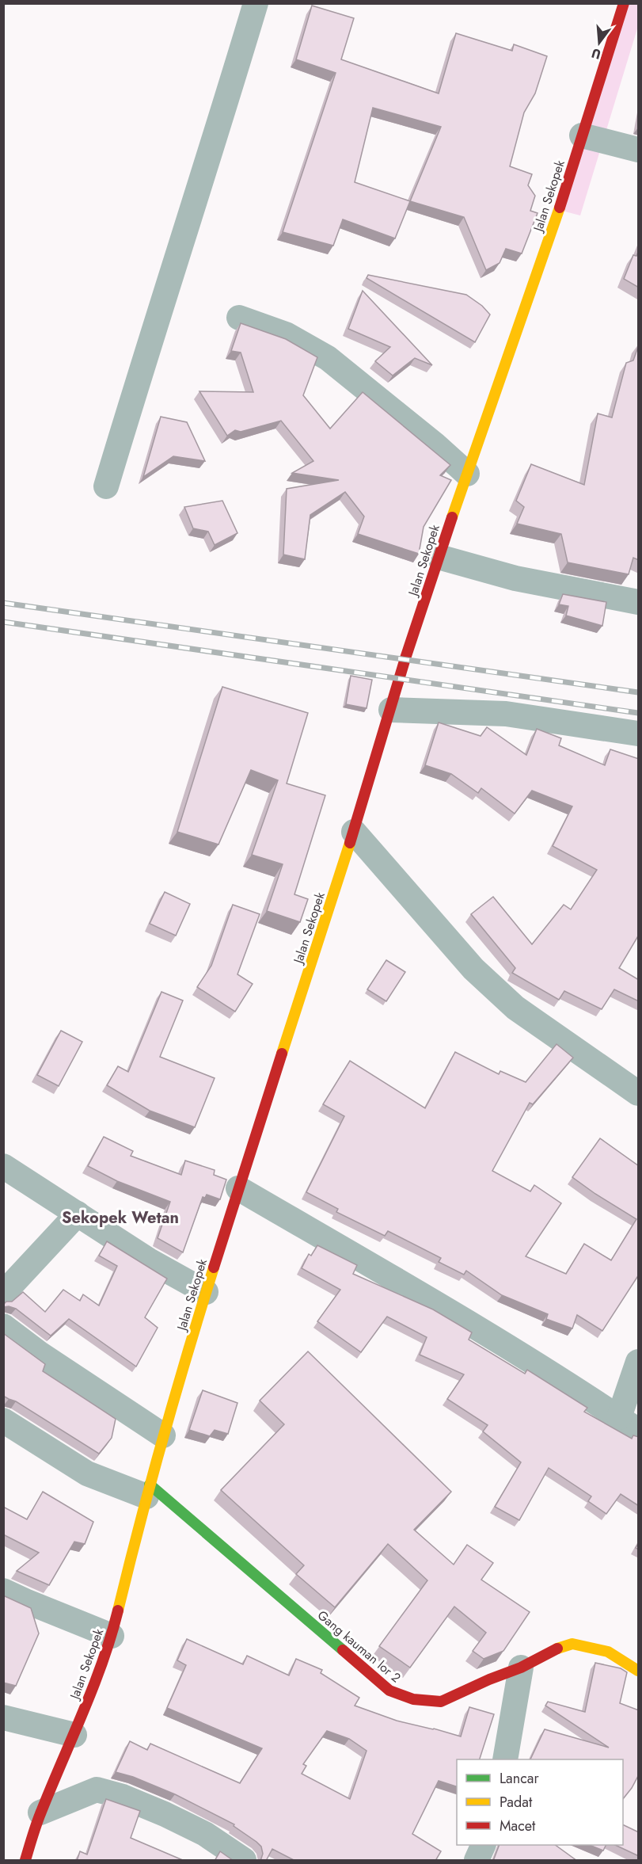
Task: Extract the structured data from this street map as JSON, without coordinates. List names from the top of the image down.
{
  "streets": {
    "street": ["Jalan Sekopek", "Gang kauman lor 2"]
  },
  "crossings": [
    ["Jalan Sekopek", "Gang kauman lor 2"]
  ],
  "districts": ["Sekopek Wetan"],
  "legend": ["Lancar", "Padat", "Macet"],
  "north": "bottom"
}
